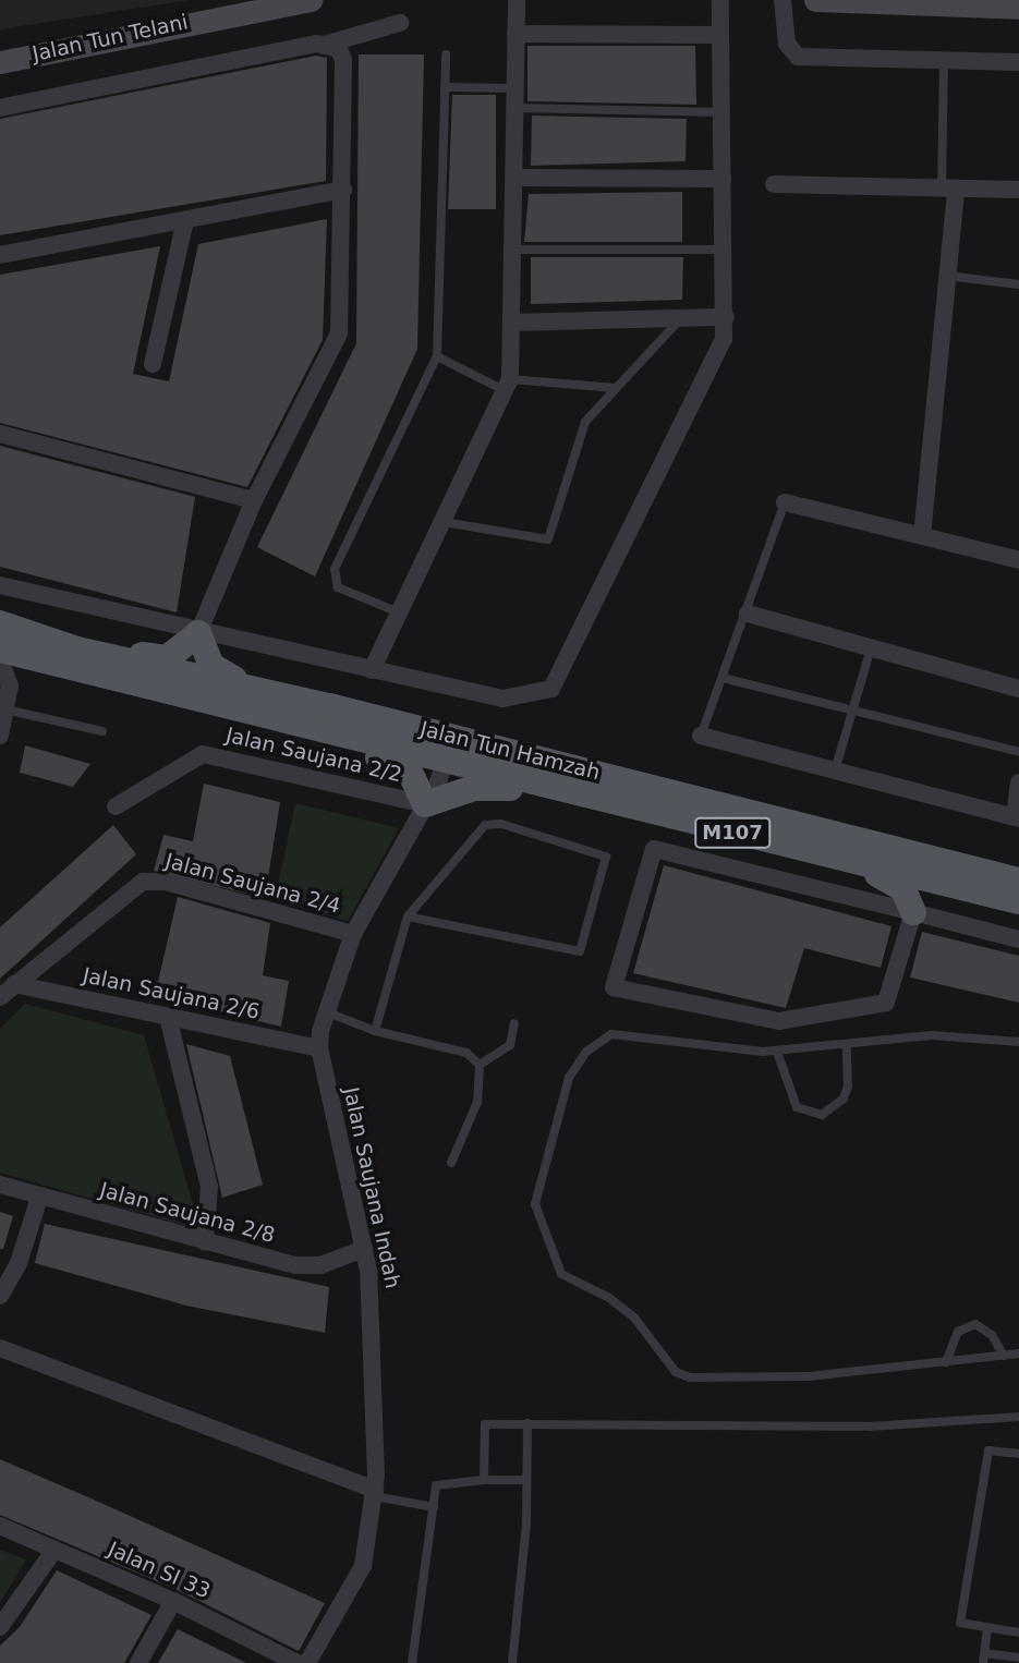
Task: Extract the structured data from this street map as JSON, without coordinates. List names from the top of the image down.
{
  "streets": {
    "main road": ["Jalan Tun Hamzah", "M107"],
    "street": [
      "Jalan Tun Telani",
      "Jalan Saujana 2/2",
      "Jalan Saujana 2/4",
      "Jalan Saujana 2/6",
      "Jalan Saujana Indah",
      "Jalan Saujana 2/8",
      "Jalan SI 33"
    ]
  },
  "crossings": [
    ["Jalan Tun Hamzah", "Jalan Saujana Indah"],
    ["Jalan Saujana 2/2", "Jalan Saujana Indah"],
    ["Jalan Saujana 2/4", "Jalan Saujana 2/6"],
    ["Jalan Saujana 2/4", "Jalan Saujana Indah"],
    ["Jalan Saujana 2/6", "Jalan Saujana Indah"],
    ["Jalan Saujana Indah", "Jalan Saujana 2/8"]
  ]
}
